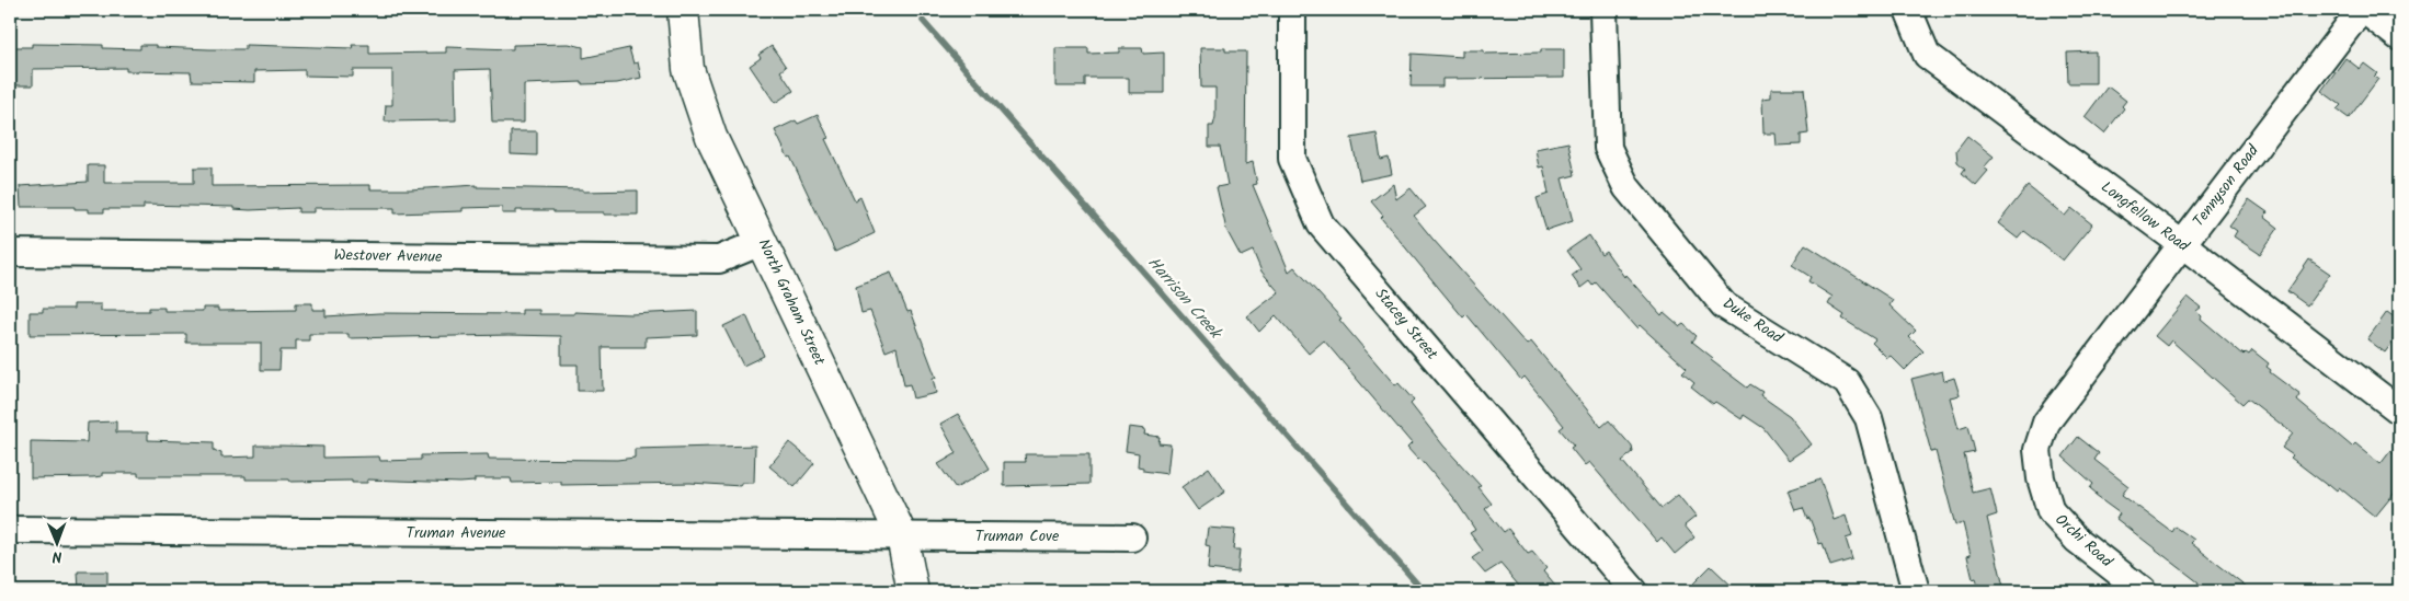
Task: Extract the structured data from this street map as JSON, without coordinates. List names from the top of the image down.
{
  "streets": {
    "main road": ["North Graham Street"],
    "street": [
      "Tennyson Road",
      "Longfellow Road",
      "Westover Avenue",
      "Duke Road",
      "Stacey Street",
      "Truman Avenue",
      "Truman Cove",
      "Orchi Road"
    ]
  },
  "crossings": [
    ["Tennyson Road", "Longfellow Road"],
    ["Tennyson Road", "Orchi Road"],
    ["Westover Avenue", "North Graham Street"],
    ["North Graham Street", "Truman Avenue"],
    ["North Graham Street", "Truman Cove"],
    ["Truman Avenue", "Truman Cove"]
  ],
  "water": ["Harrison Creek"],
  "north": "bottom"
}
